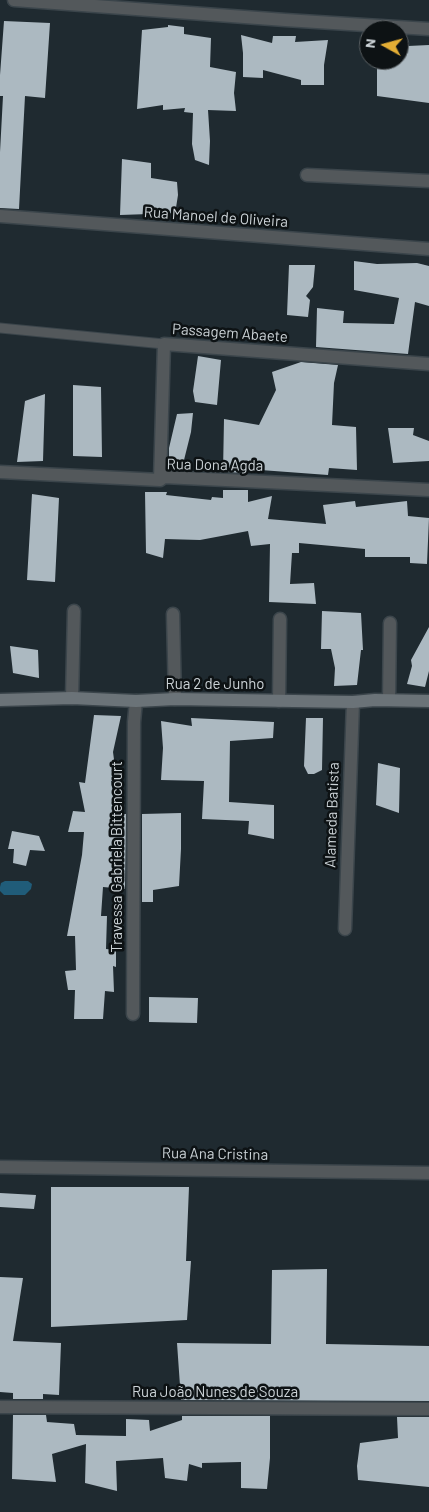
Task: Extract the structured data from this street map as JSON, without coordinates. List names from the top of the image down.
{
  "streets": {
    "street": [
      "Rua Manoel de Oliveira",
      "Passagem Abaete",
      "Rua Dona Agda",
      "Rua 2 de Junho",
      "Alameda Batista",
      "Travessa Gabriela Bittencourt",
      "Rua Ana Cristina",
      "Rua João Nunes de Souza"
    ]
  },
  "crossings": [
    ["Passagem Abaete", "Rua Dona Agda"],
    ["Rua 2 de Junho", "Alameda Batista"],
    ["Rua 2 de Junho", "Travessa Gabriela Bittencourt"]
  ],
  "north": "left"
}
